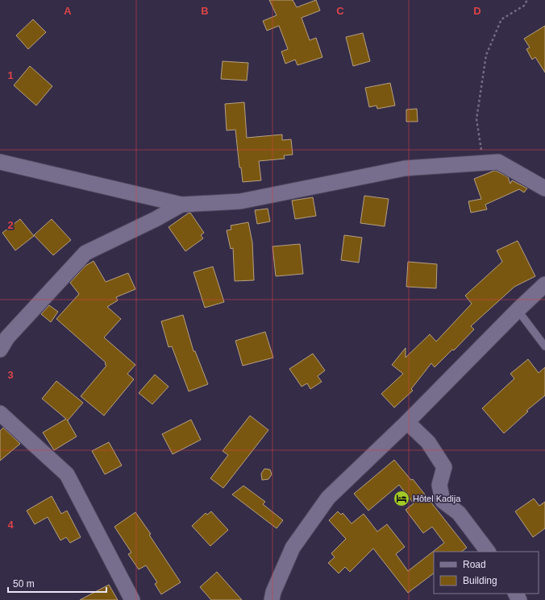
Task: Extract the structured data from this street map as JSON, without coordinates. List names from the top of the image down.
{
  "places": {
    "hotel": ["Hôtel Kadija"]
  },
  "legend": ["Road", "Building"],
  "scale_bar": "50 m",
  "grid": {
    "columns": [
      "A",
      "B",
      "C",
      "D"
    ],
    "rows": [
      "1",
      "2",
      "3",
      "4"
    ]
  }
}
